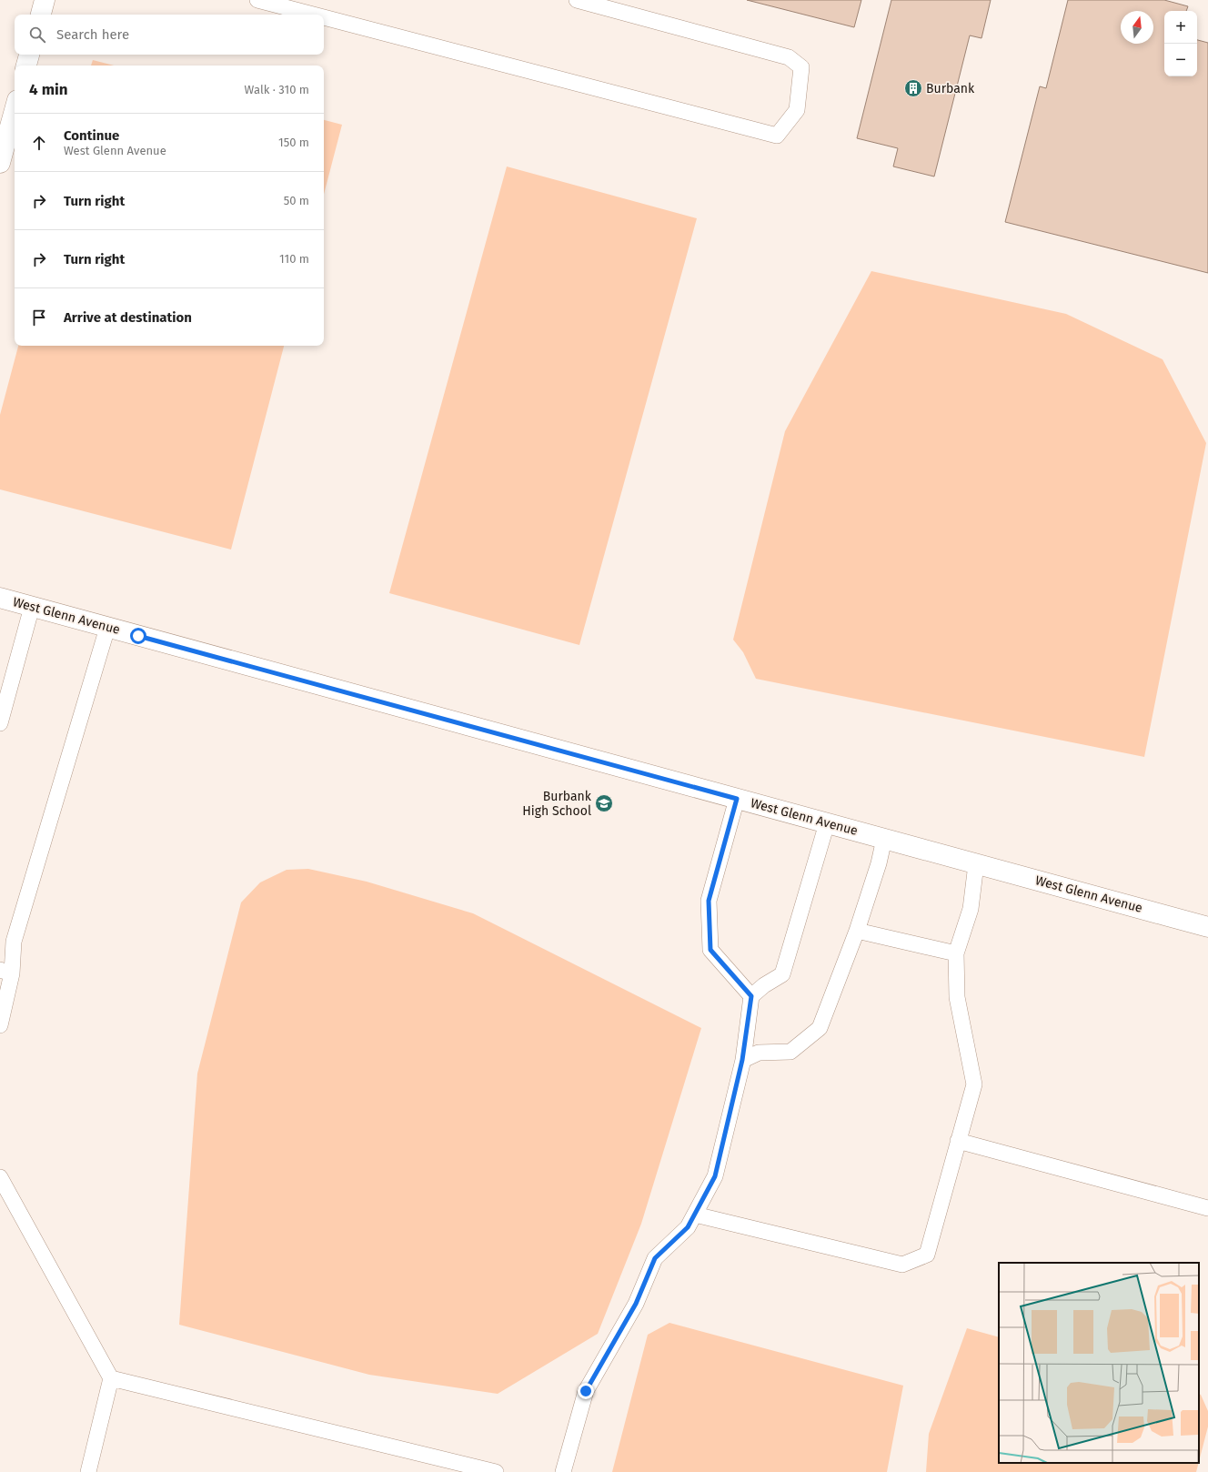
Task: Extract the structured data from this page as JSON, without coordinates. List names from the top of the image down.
{
  "streets": {
    "street": ["West Glenn Avenue"]
  },
  "places": {
    "building": ["Burbank"],
    "school or university": ["Burbank High School"]
  },
  "north": "top",
  "page": {
    "map_buttons": ["+", "−"],
    "search": "Search here",
    "heading": ["4 min", "Walk · 310 m"],
    "list": [
      ["Continue", "West Glenn Avenue", "150 m"],
      ["Turn right", "50 m"],
      ["Turn right", "110 m"],
      "Arrive at destination"
    ]
  }
}
